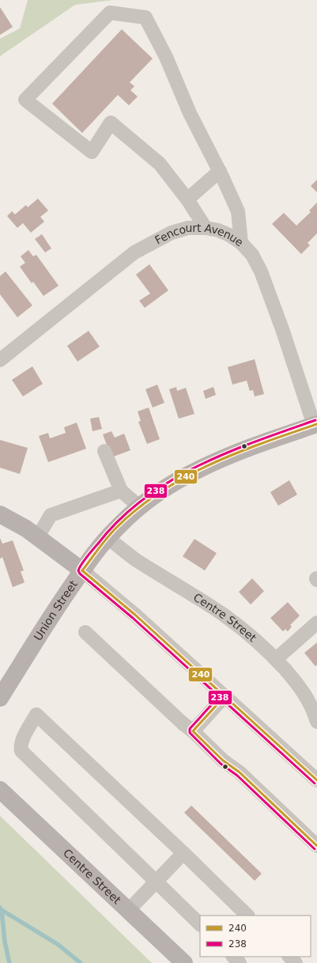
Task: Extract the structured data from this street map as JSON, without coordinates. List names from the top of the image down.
{
  "streets": {
    "main road": ["Union Street", "Centre Street"],
    "street": ["Fencourt Avenue"]
  },
  "crossings": [
    ["Fencourt Avenue", "Union Street"],
    ["Union Street", "Centre Street"]
  ],
  "lines": ["transit line 238", "transit line 240"],
  "legend": ["240", "238"]
}
